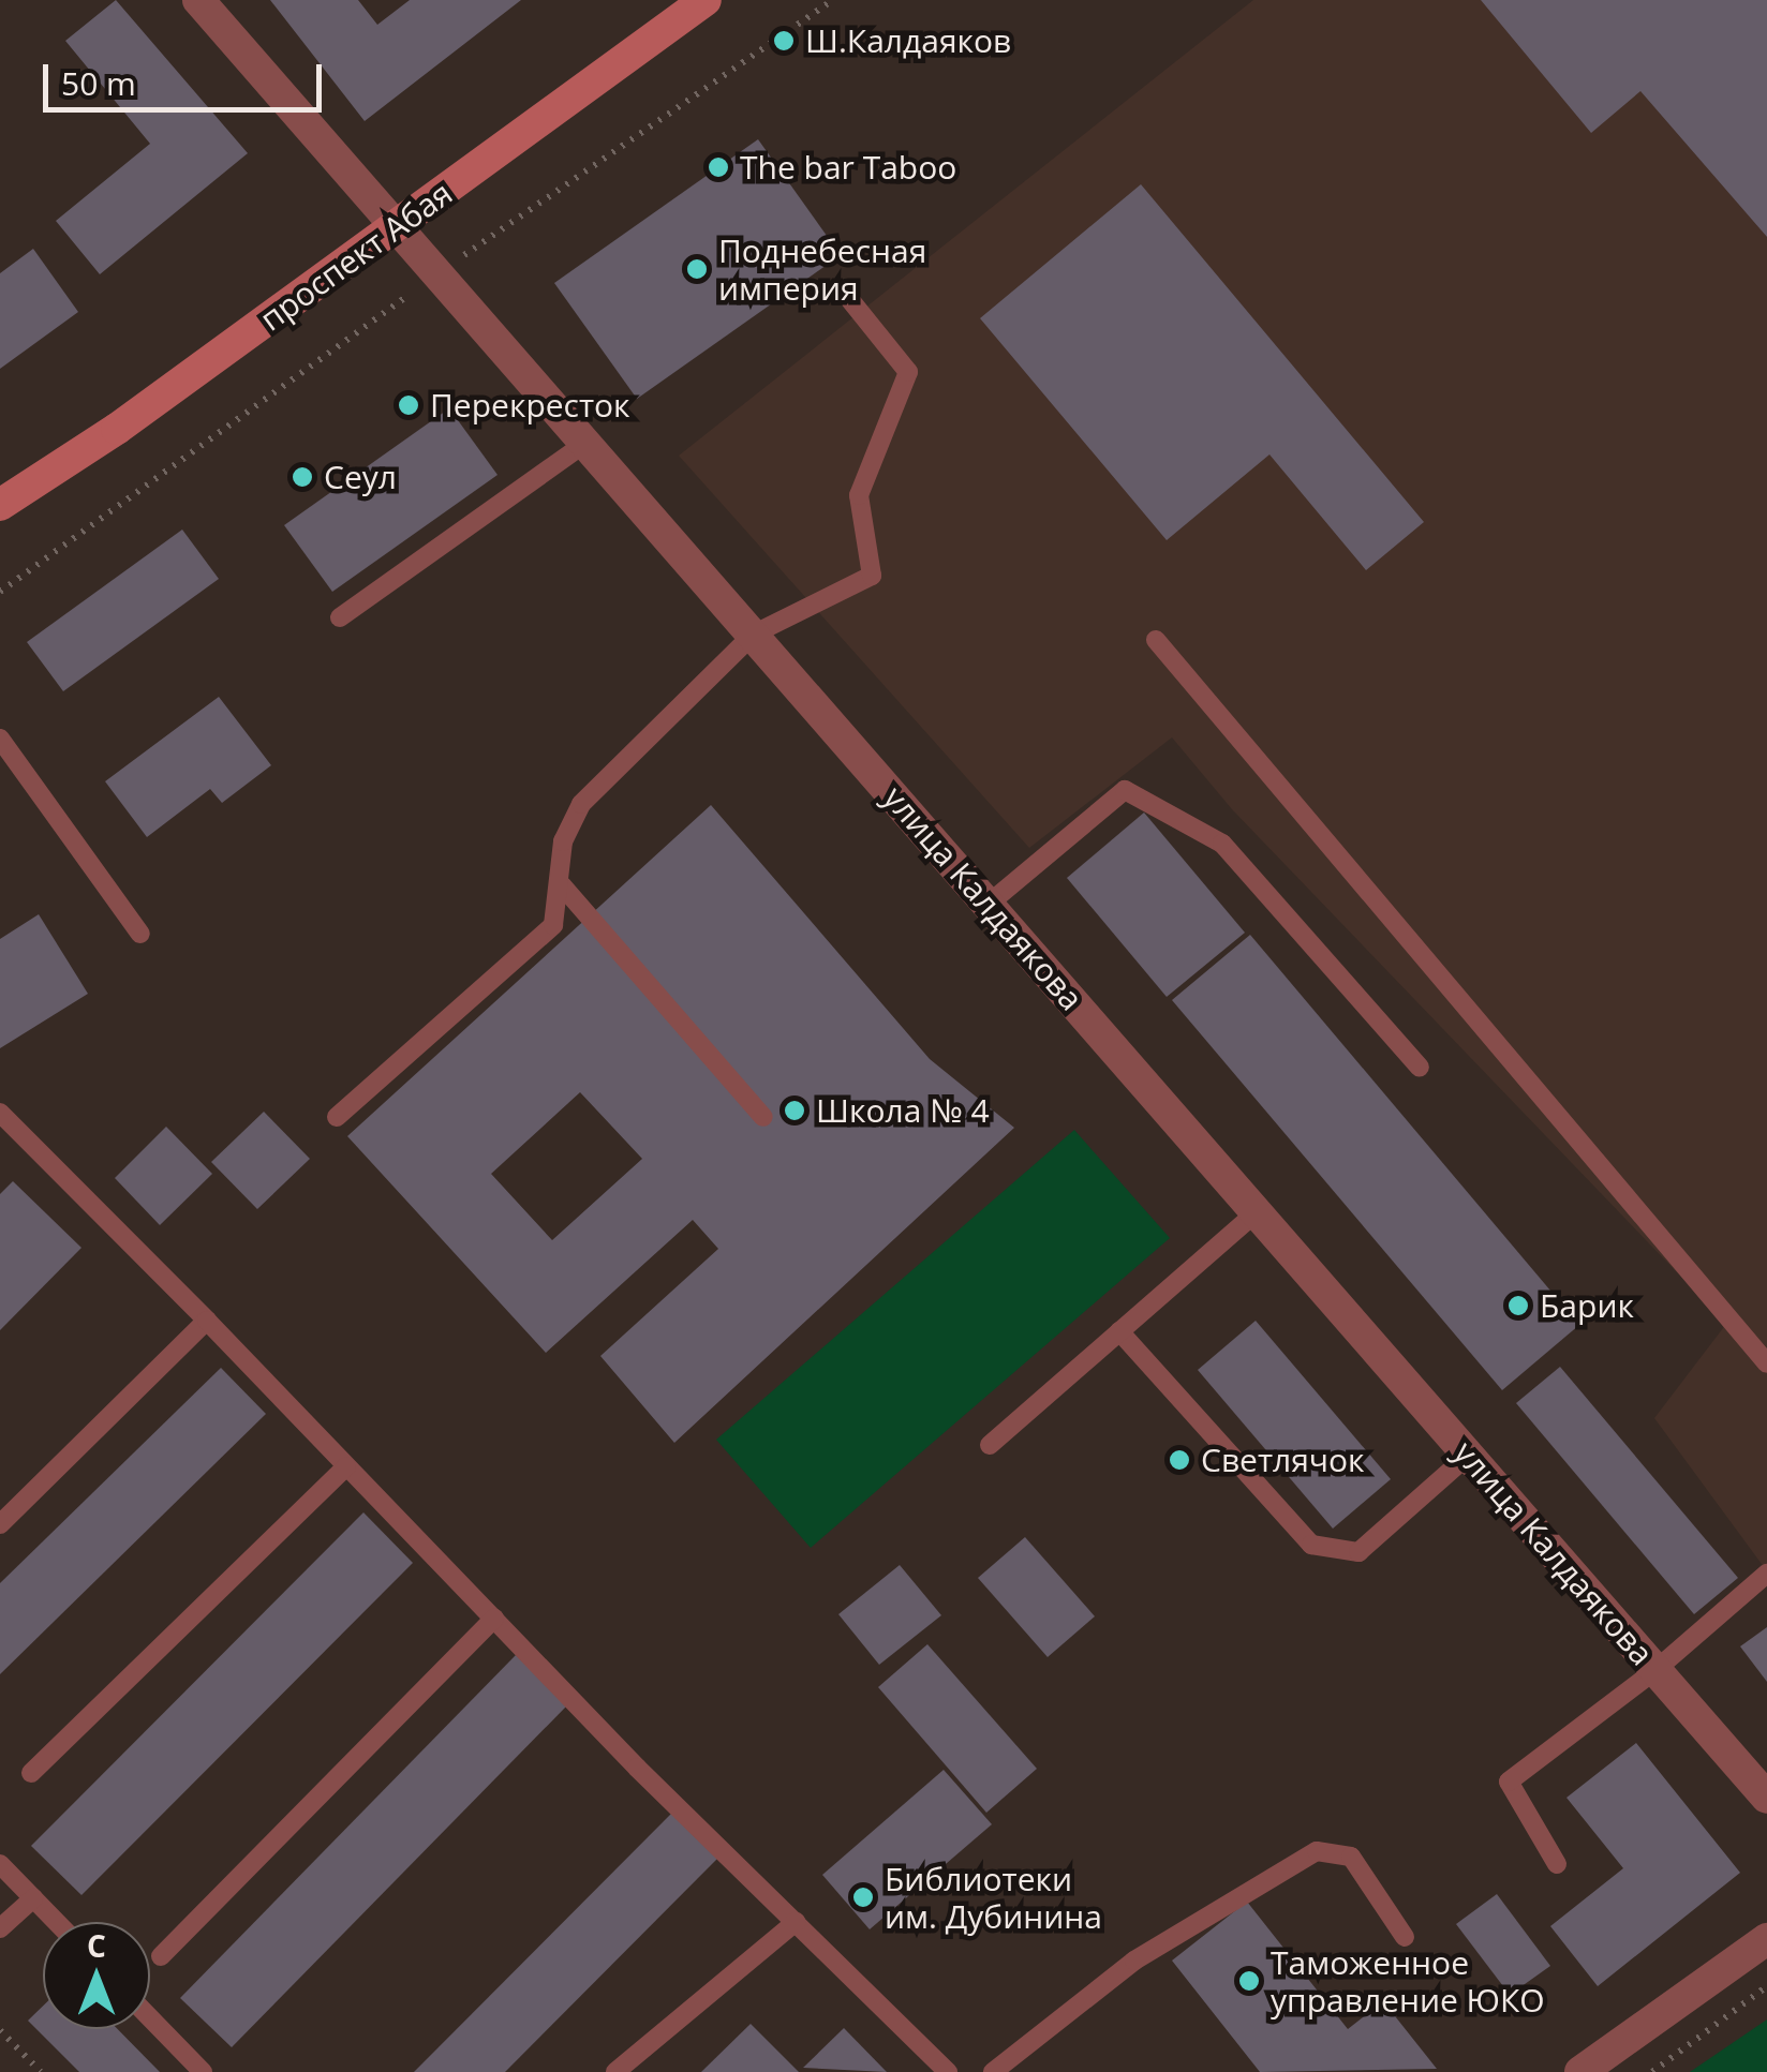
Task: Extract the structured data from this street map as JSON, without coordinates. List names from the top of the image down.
{
  "streets": {
    "main road": ["проспект Абая"],
    "street": ["улица Калдаякова"]
  },
  "crossings": [
    ["проспект Абая", "улица Калдаякова"]
  ],
  "places": [
    "Ш.Калдаяков",
    "The bar Taboo",
    "Поднебесная империя",
    "Перекресток",
    "Сеул",
    "Школа № 4",
    "Барик",
    "Светлячок",
    "Библиотеки им. Дубинина",
    "Таможенное управление ЮКО"
  ],
  "scale_bar": "50 m",
  "north": "top"
}
